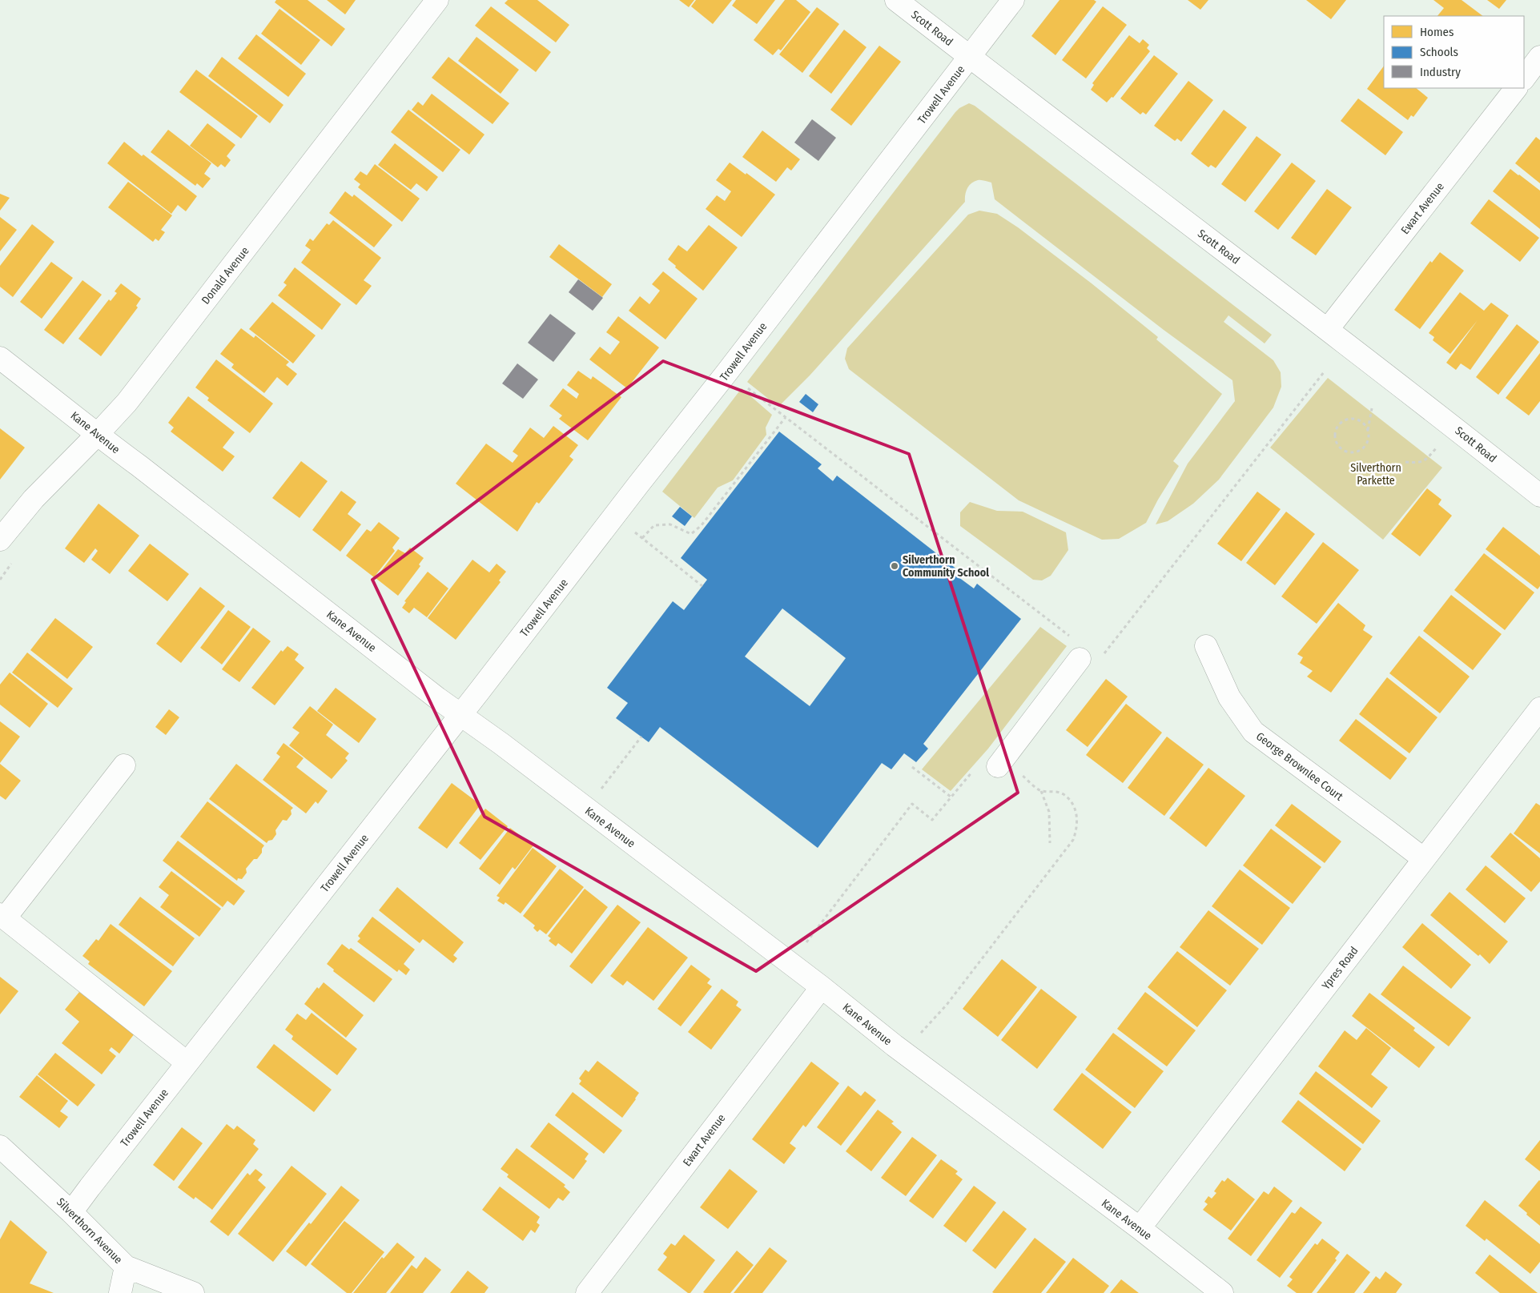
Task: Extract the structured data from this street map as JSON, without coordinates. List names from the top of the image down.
{
  "streets": {
    "street": [
      "Scott Road",
      "Trowell Avenue",
      "Ewart Avenue",
      "Donald Avenue",
      "Kane Avenue",
      "George Brownlee Court",
      "Ypres Road",
      "Silverthorn Avenue"
    ]
  },
  "crossings": [
    ["Scott Road", "Trowell Avenue"],
    ["Scott Road", "Ewart Avenue"],
    ["Trowell Avenue", "Kane Avenue"],
    ["Trowell Avenue", "Silverthorn Avenue"],
    ["Ewart Avenue", "Kane Avenue"],
    ["Donald Avenue", "Kane Avenue"],
    ["Kane Avenue", "Ypres Road"],
    ["George Brownlee Court", "Ypres Road"]
  ],
  "parks": ["Silverthorn Parkette"],
  "places": ["Silverthorn Community School"],
  "legend": ["Homes", "Schools", "Industry"]
}
